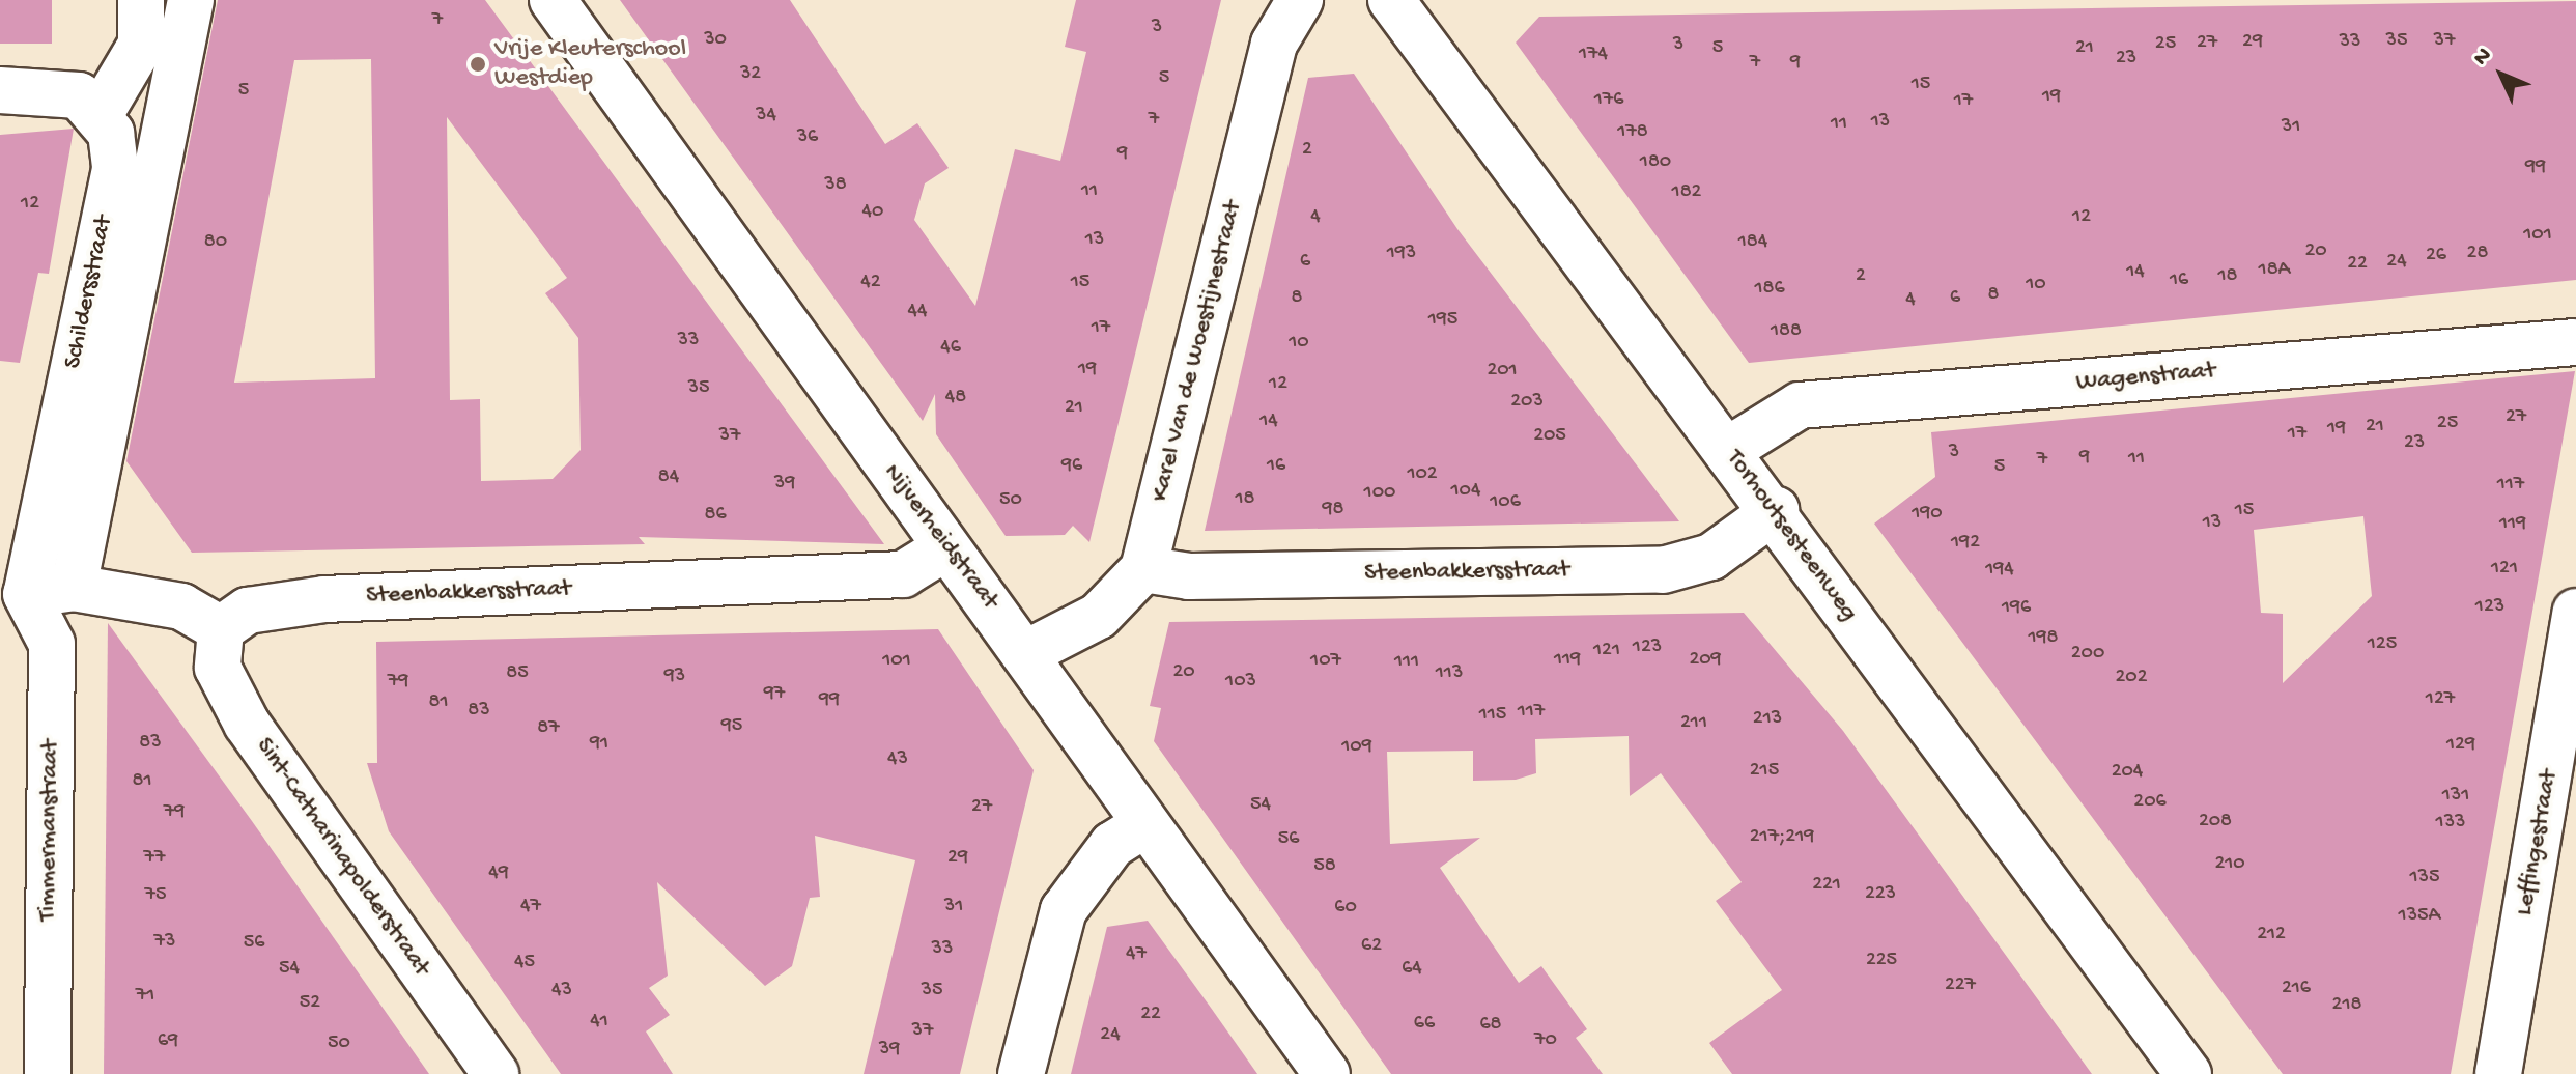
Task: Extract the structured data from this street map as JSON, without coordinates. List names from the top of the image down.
{
  "streets": {
    "street": [
      "Schildersstraat",
      "Karel Van de Woestijnestraat",
      "Wagenstraat",
      "Torhoutsesteenweg",
      "Nijverheidstraat",
      "Steenbakkersstraat",
      "Timmermanstraat",
      "Leffingestraat",
      "Sint-Catharinapolderstraat"
    ]
  },
  "crossings": [
    ["Schildersstraat", "Timmermanstraat"],
    ["Karel Van de Woestijnestraat", "Nijverheidstraat"],
    ["Karel Van de Woestijnestraat", "Steenbakkersstraat"],
    ["Wagenstraat", "Torhoutsesteenweg"],
    ["Torhoutsesteenweg", "Steenbakkersstraat"],
    ["Nijverheidstraat", "Steenbakkersstraat"],
    ["Steenbakkersstraat", "Sint-Catharinapolderstraat"]
  ],
  "places": ["Vrije Kleuterschool Westdiep"],
  "house_numbers": [
    "7",
    "3",
    "30",
    "35",
    "37",
    "29",
    "33",
    "27",
    "25",
    "3",
    "5",
    "21",
    "174",
    "23",
    "7",
    "9",
    "32",
    "5",
    "15",
    "5",
    "19",
    "176",
    "17",
    "34",
    "7",
    "13",
    "11",
    "31",
    "178",
    "36",
    "2",
    "9",
    "180",
    "99",
    "38",
    "11",
    "182",
    "12",
    "40",
    "4",
    "12",
    "101",
    "13",
    "80",
    "184",
    "20",
    "193",
    "28",
    "26",
    "6",
    "24",
    "22",
    "18A",
    "14",
    "2",
    "18",
    "16",
    "42",
    "15",
    "10",
    "186",
    "8",
    "8",
    "6",
    "4",
    "44",
    "195",
    "17",
    "188",
    "33",
    "10",
    "46",
    "19",
    "201",
    "12",
    "35",
    "48",
    "203",
    "21",
    "27",
    "14",
    "25",
    "21",
    "19",
    "17",
    "37",
    "205",
    "23",
    "3",
    "9",
    "11",
    "7",
    "96",
    "16",
    "5",
    "102",
    "84",
    "39",
    "117",
    "104",
    "100",
    "18",
    "50",
    "106",
    "98",
    "15",
    "190",
    "86",
    "13",
    "119",
    "192",
    "121",
    "194",
    "123",
    "196",
    "198",
    "125",
    "123",
    "121",
    "200",
    "119",
    "209",
    "101",
    "107",
    "111",
    "20",
    "85",
    "113",
    "93",
    "202",
    "79",
    "103",
    "97",
    "127",
    "99",
    "81",
    "83",
    "117",
    "115",
    "213",
    "211",
    "95",
    "87",
    "83",
    "91",
    "129",
    "109",
    "43",
    "215",
    "204",
    "81",
    "131",
    "206",
    "54",
    "27",
    "79",
    "208",
    "133",
    "217;219",
    "56",
    "77",
    "29",
    "210",
    "58",
    "49",
    "135",
    "221",
    "223",
    "75",
    "47",
    "31",
    "60",
    "135A",
    "212",
    "73",
    "56",
    "62",
    "33",
    "47",
    "225",
    "45",
    "54",
    "64",
    "227",
    "216",
    "43",
    "35",
    "71",
    "52",
    "218",
    "22",
    "41",
    "66",
    "68",
    "37",
    "24",
    "70",
    "69",
    "50",
    "39"
  ],
  "north": "top left"
}
